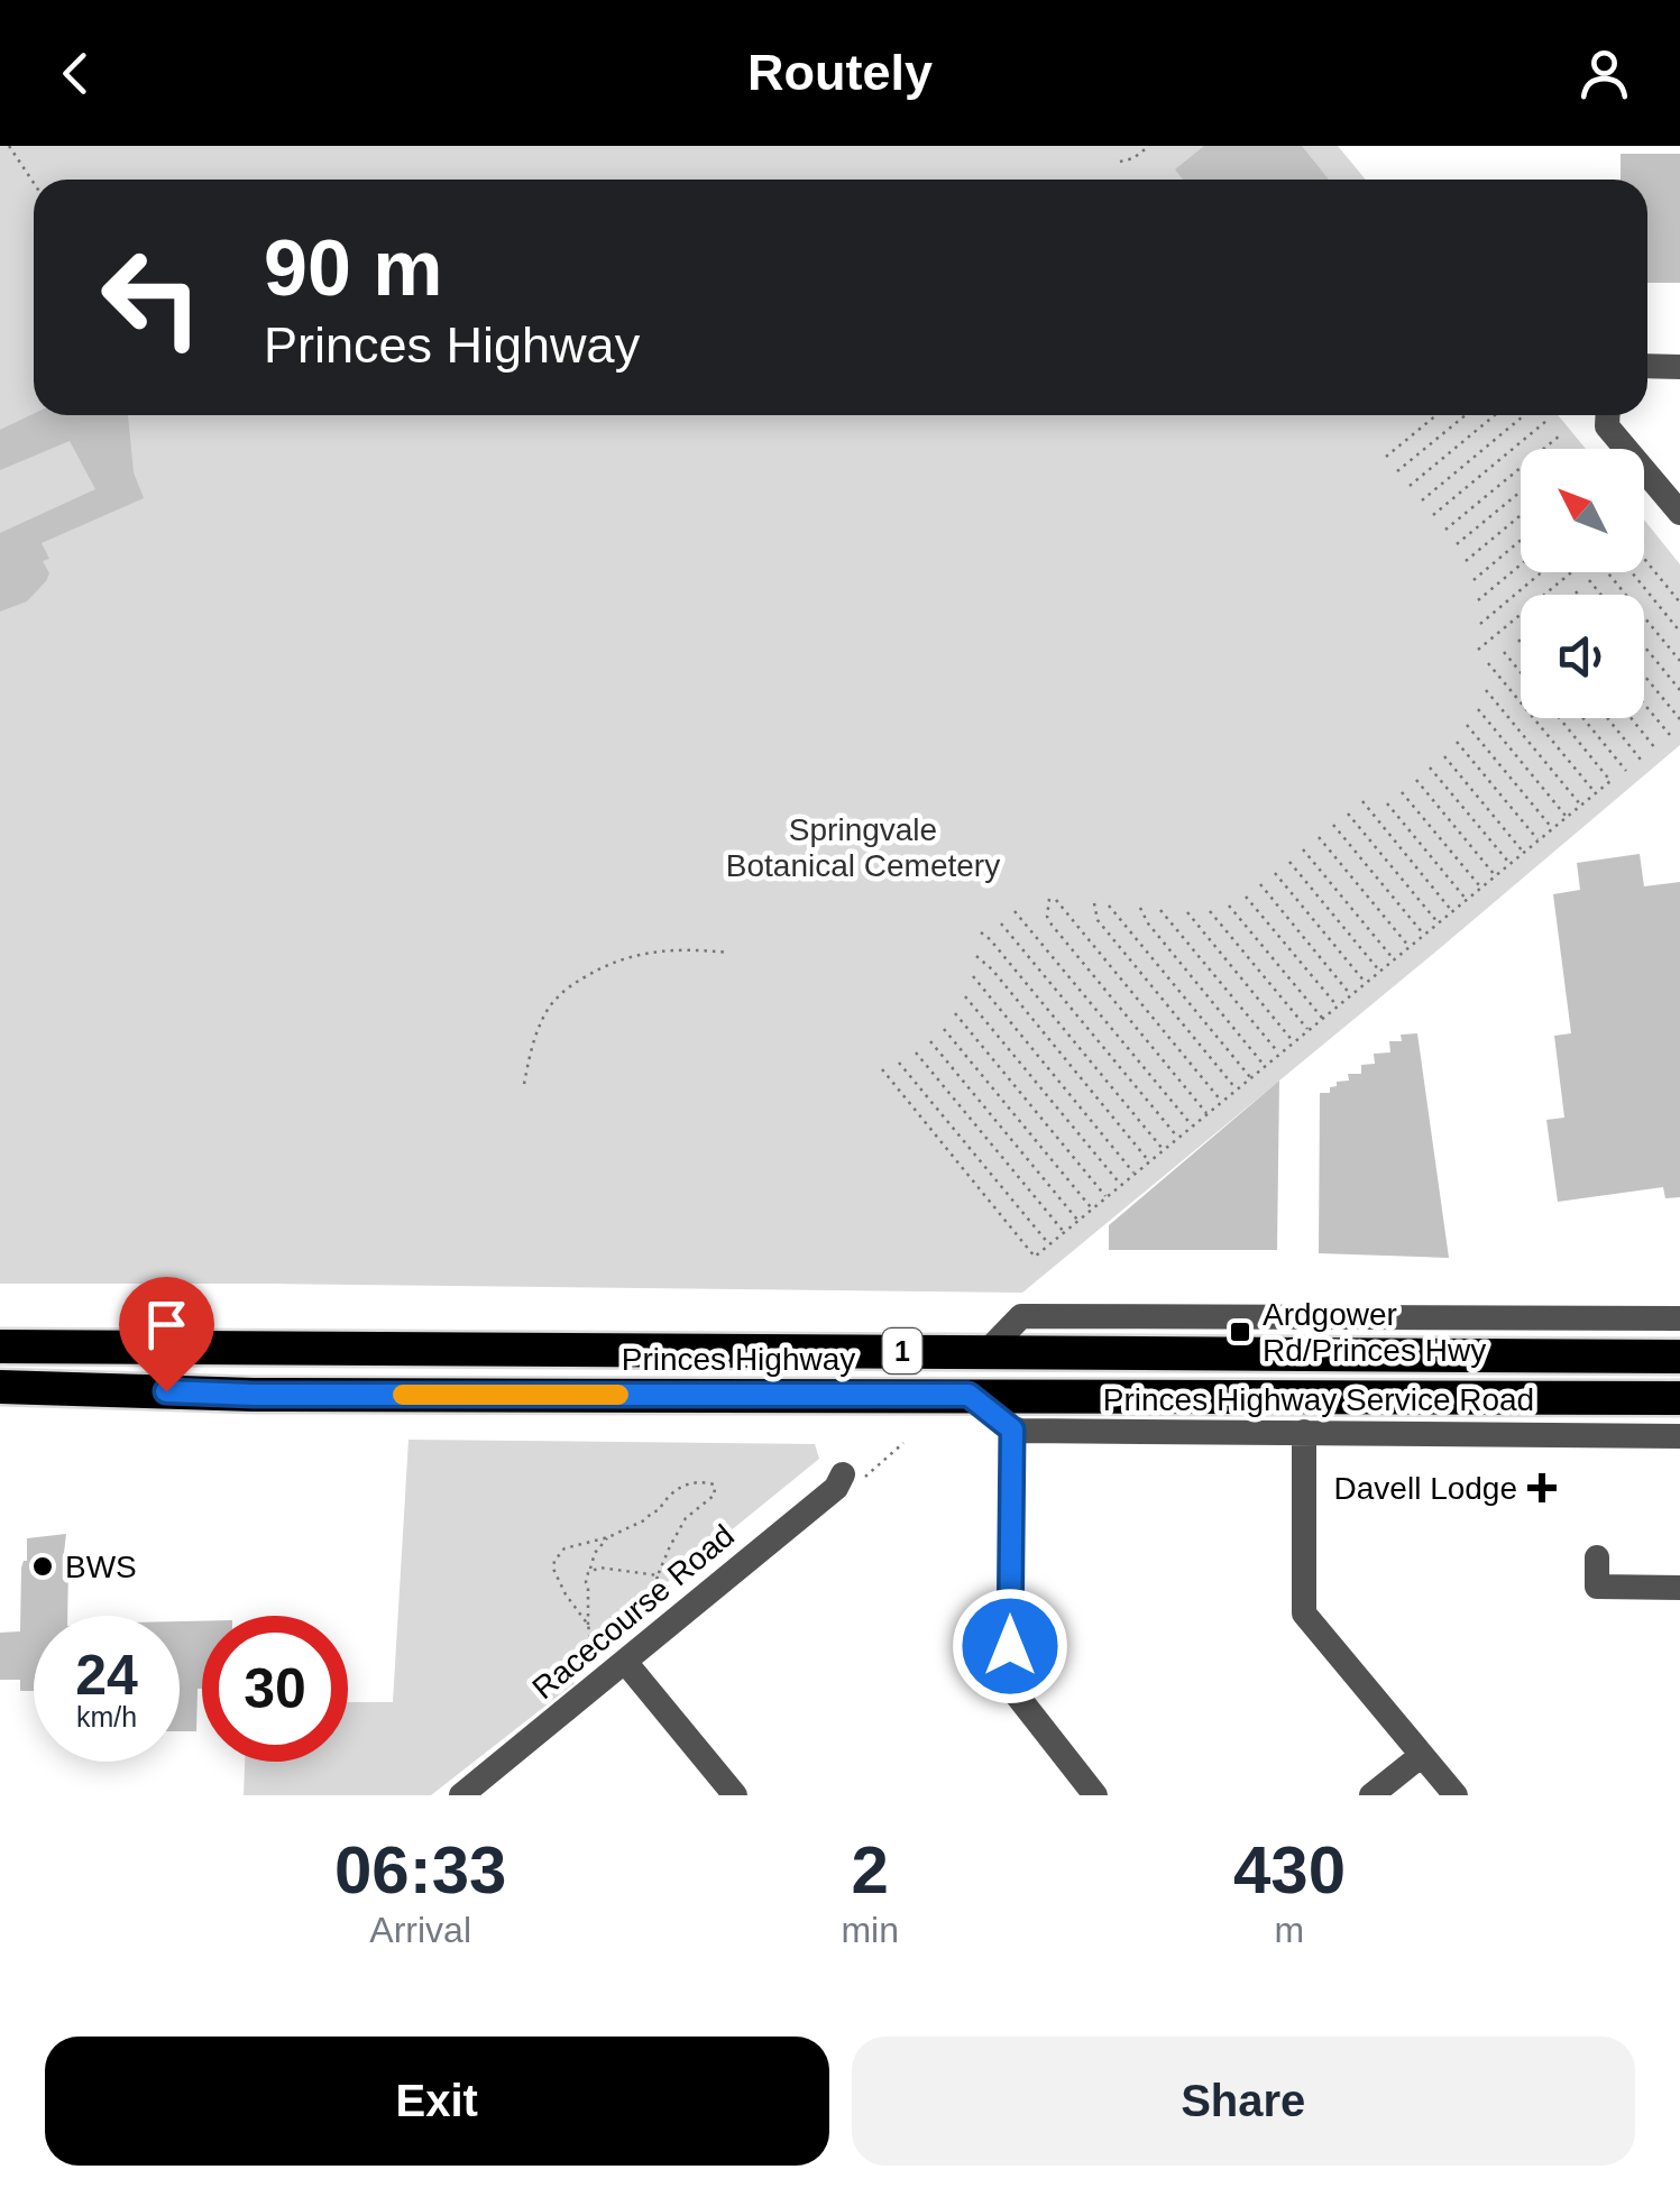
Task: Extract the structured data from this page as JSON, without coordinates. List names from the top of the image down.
{
  "streets": {
    "highway": ["1", "Princes Highway"],
    "street": ["Princes Highway Service Road", "Racecourse Road"]
  },
  "parks": ["Springvale Botanical Cemetery"],
  "places": {
    "transit": ["Ardgower Rd/Princes Hwy"],
    "health": ["Davell Lodge"],
    "other": ["BWS"]
  },
  "north": "top left",
  "page": {
    "header": "Routely",
    "turn": ["90 m", "Princes Highway"],
    "speed": "24 km/h",
    "limit": "30",
    "eta": [
      "06:33",
      "Arrival",
      "2",
      "min",
      "430",
      "m"
    ],
    "buttons": ["Exit", "Share"]
  }
}
